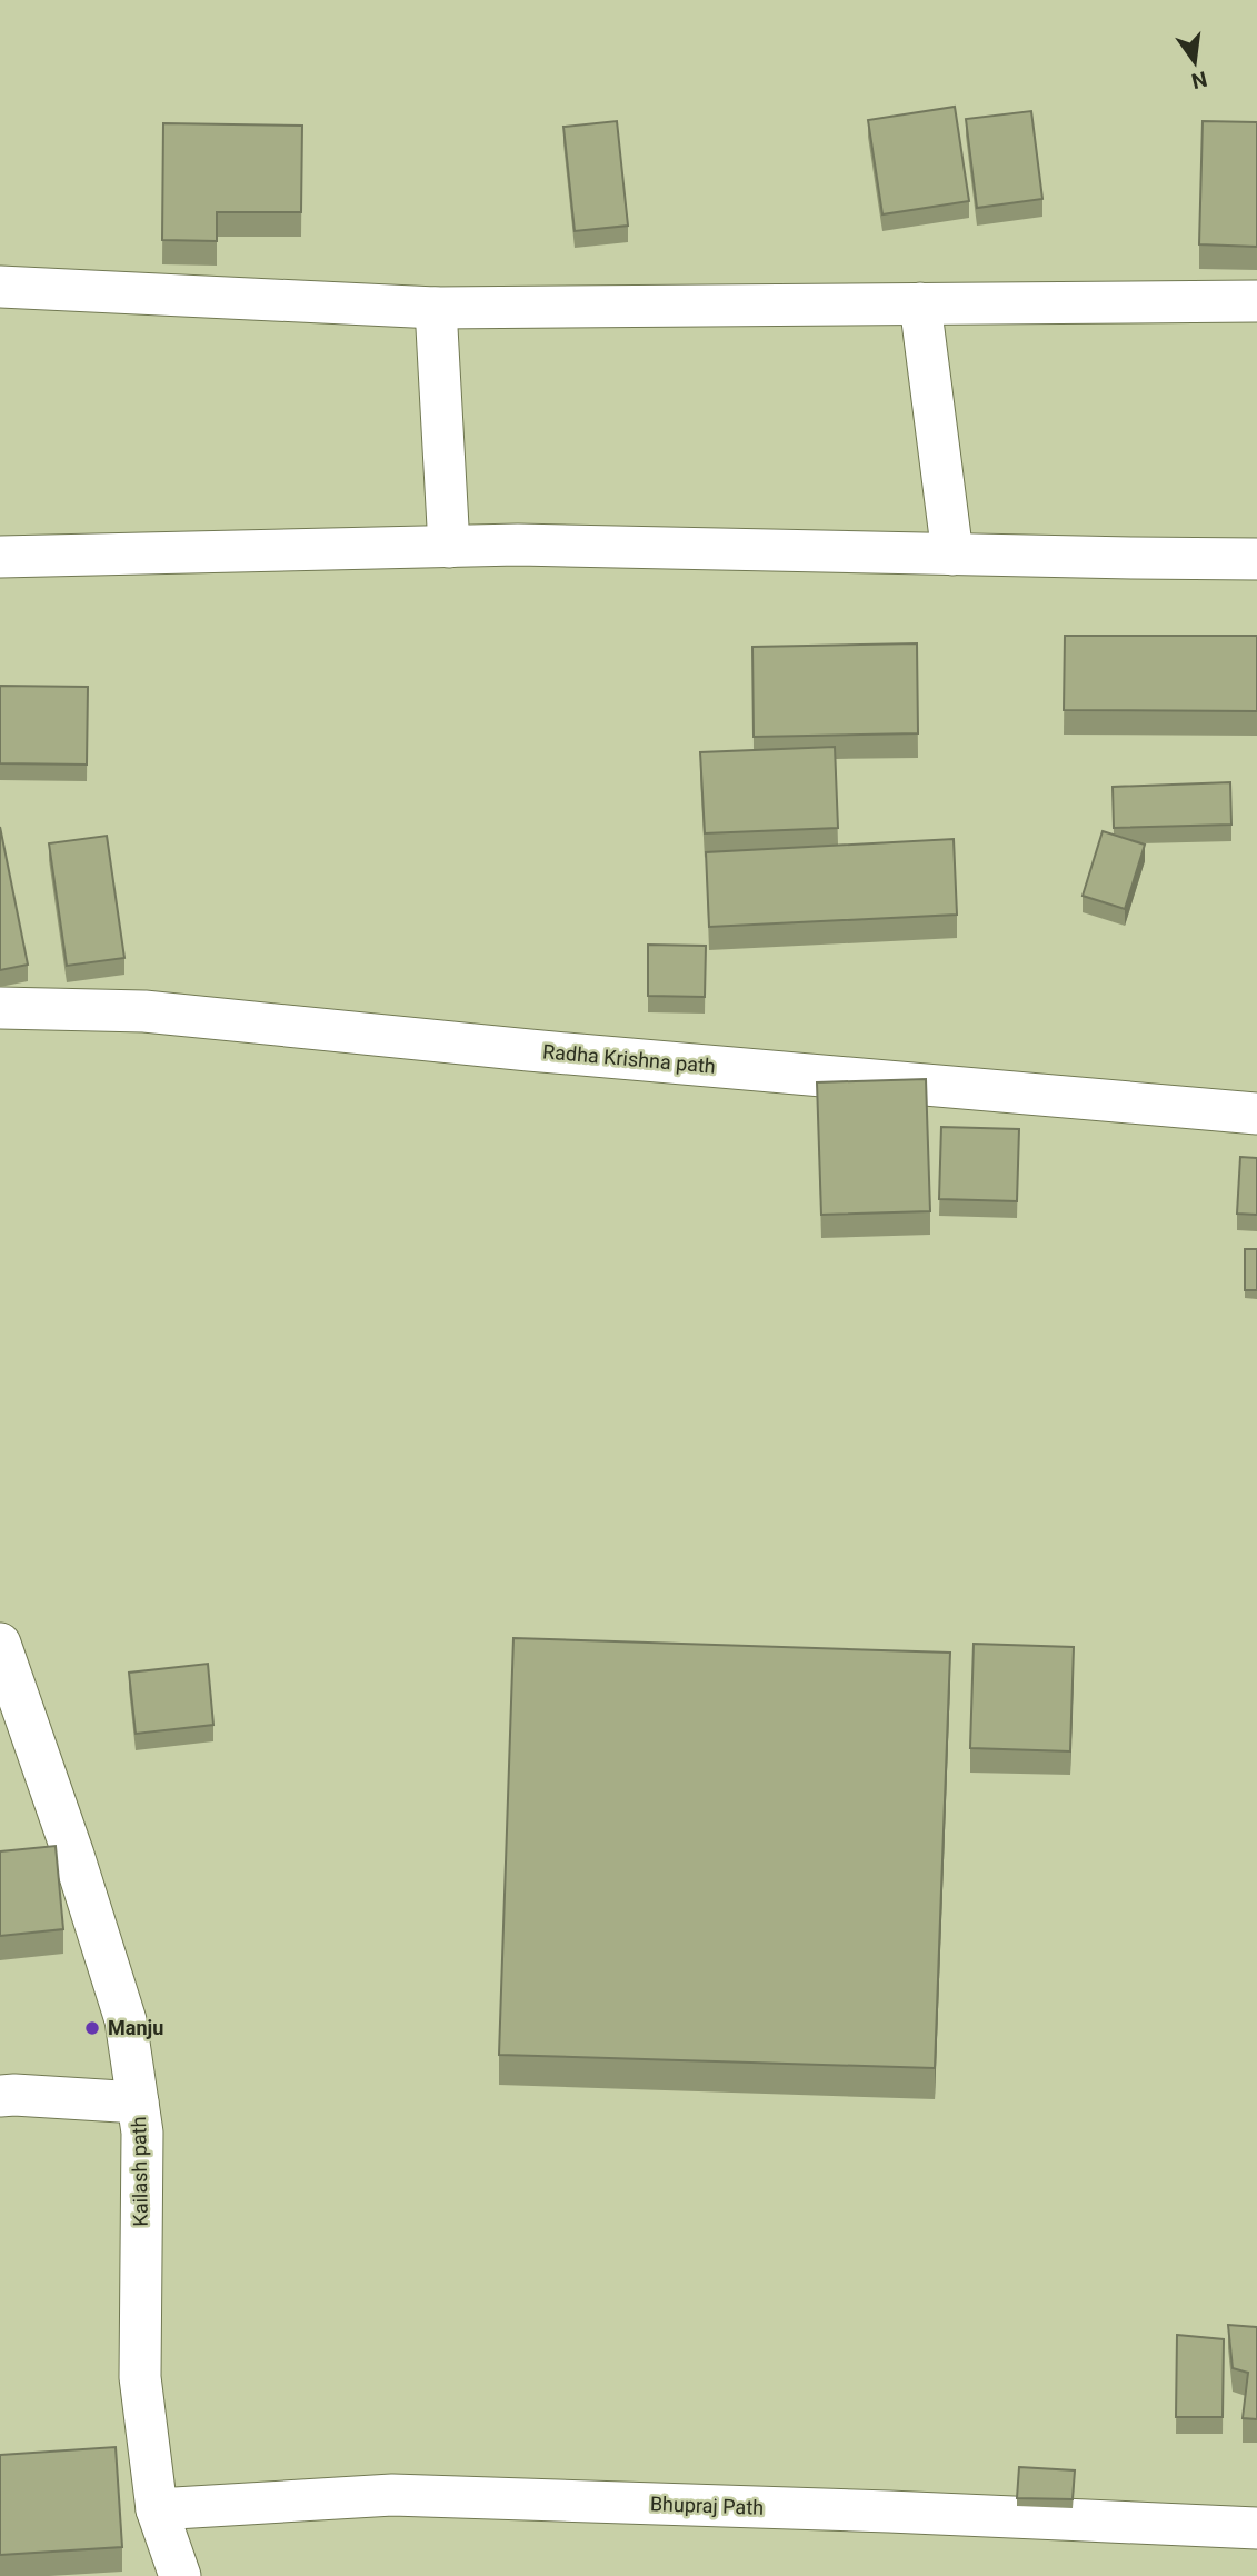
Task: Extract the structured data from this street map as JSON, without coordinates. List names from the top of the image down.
{
  "streets": {
    "street": ["Radha Krishna path", "Kailash path", "Bhupraj Path"]
  },
  "crossings": [
    ["Kailash path", "Bhupraj Path"]
  ],
  "places": ["Manju"],
  "north": "bottom"
}
